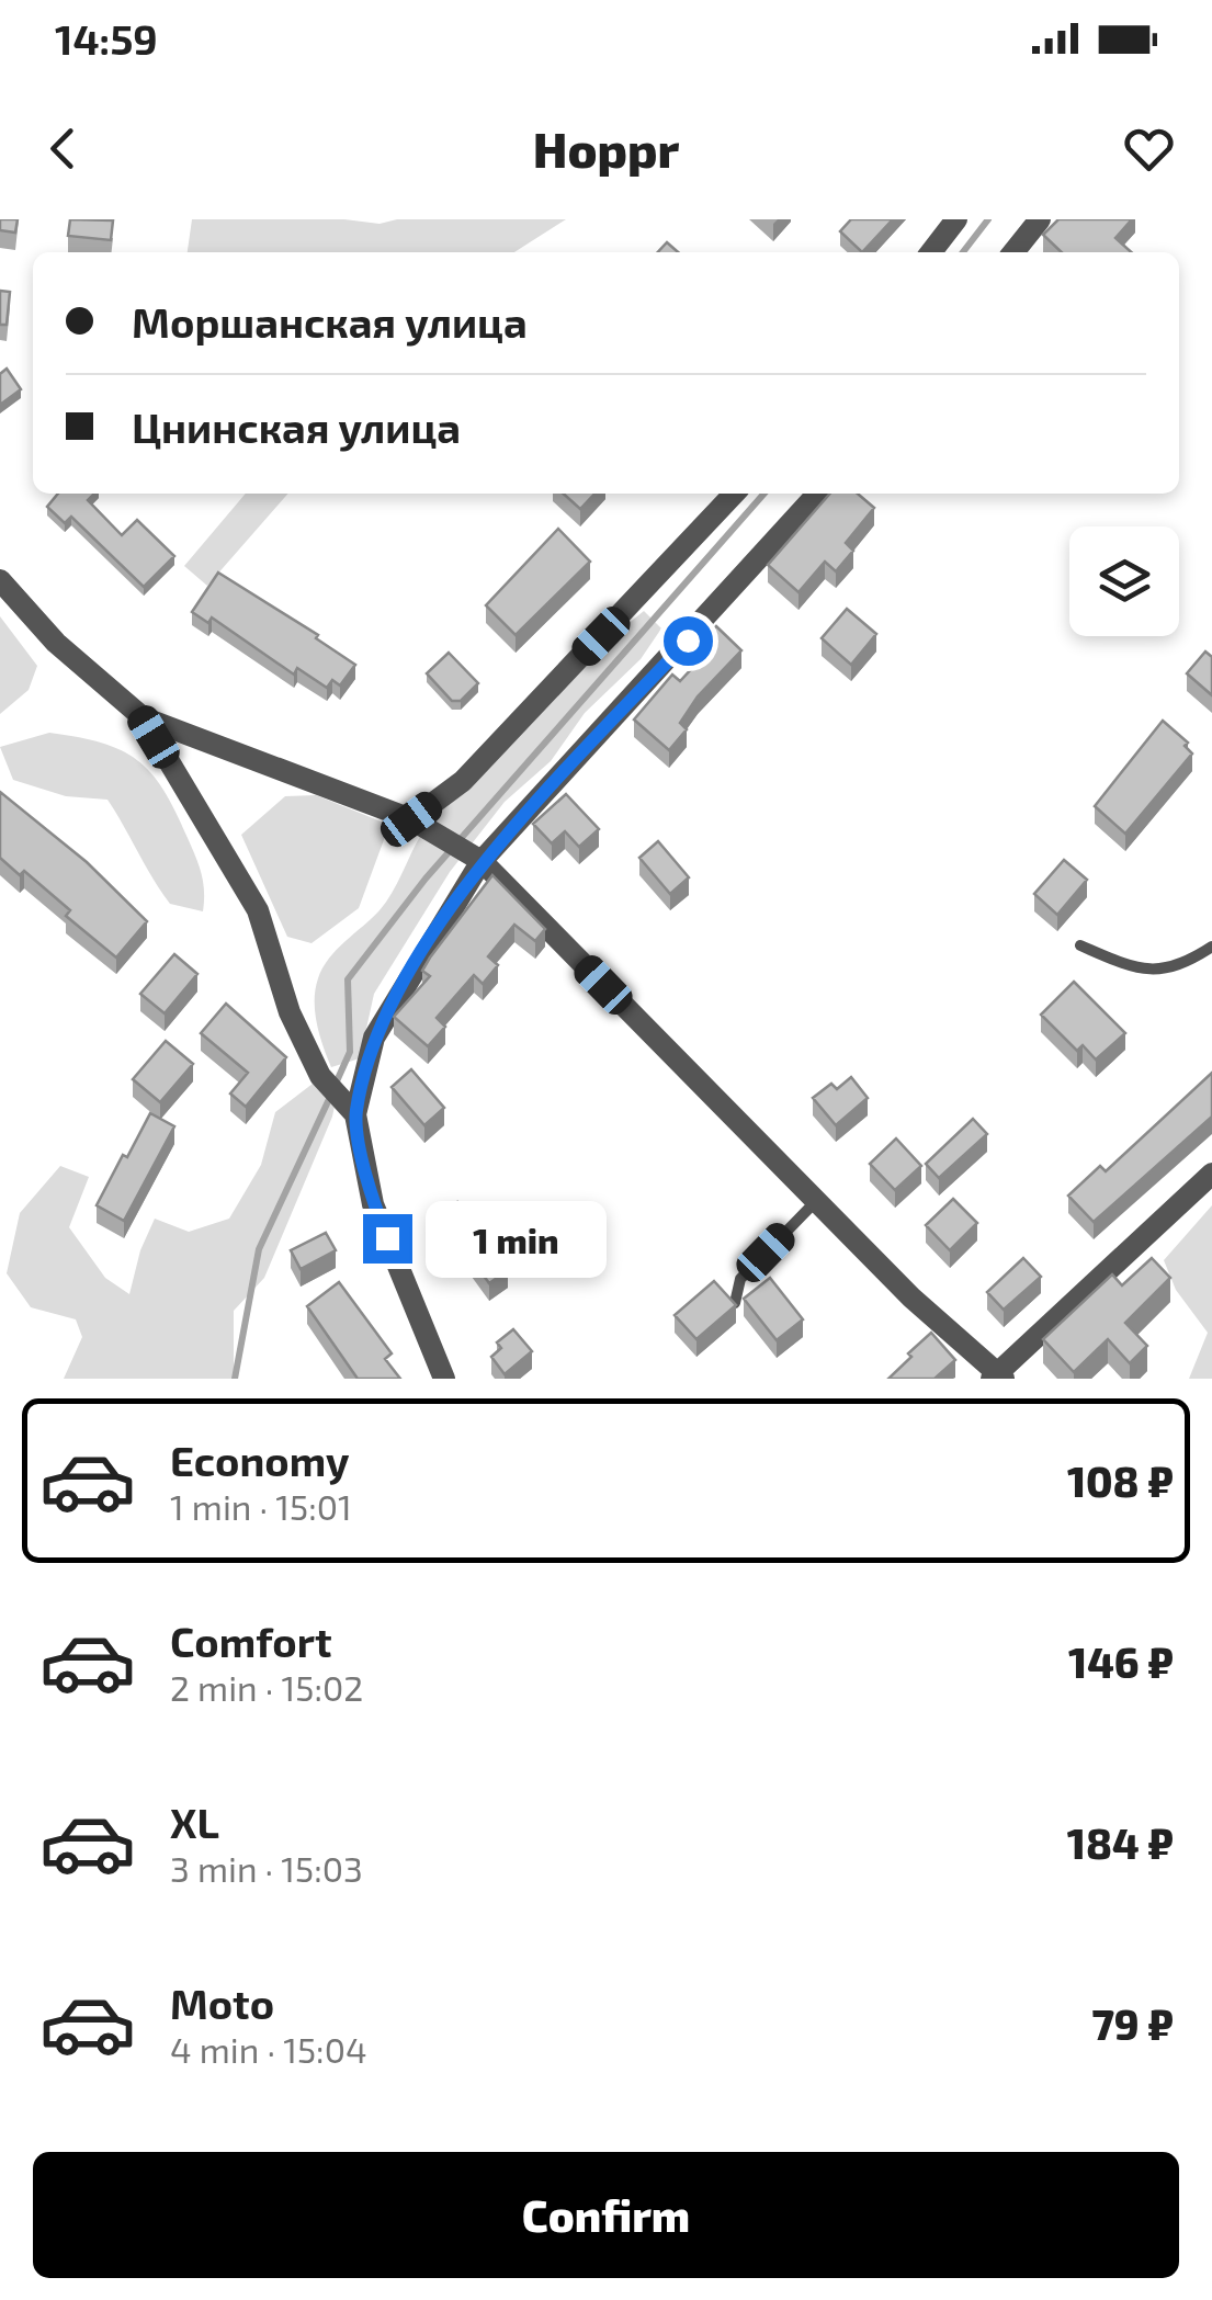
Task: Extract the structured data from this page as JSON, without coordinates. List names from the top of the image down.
{
  "page": {
    "status": "14:59",
    "header": "Hoppr",
    "banner": ["Моршанская улица", "Цнинская улица"],
    "bubble": "1 min",
    "list": [
      {
        "name": "Economy",
        "note": "1 min · 15:01",
        "value": "108 ₽"
      },
      {
        "name": "Comfort",
        "note": "2 min · 15:02",
        "value": "146 ₽"
      },
      {
        "name": "XL",
        "note": "3 min · 15:03",
        "value": "184 ₽"
      },
      {
        "name": "Moto",
        "note": "4 min · 15:04",
        "value": "79 ₽"
      }
    ],
    "buttons": "Confirm"
  }
}
